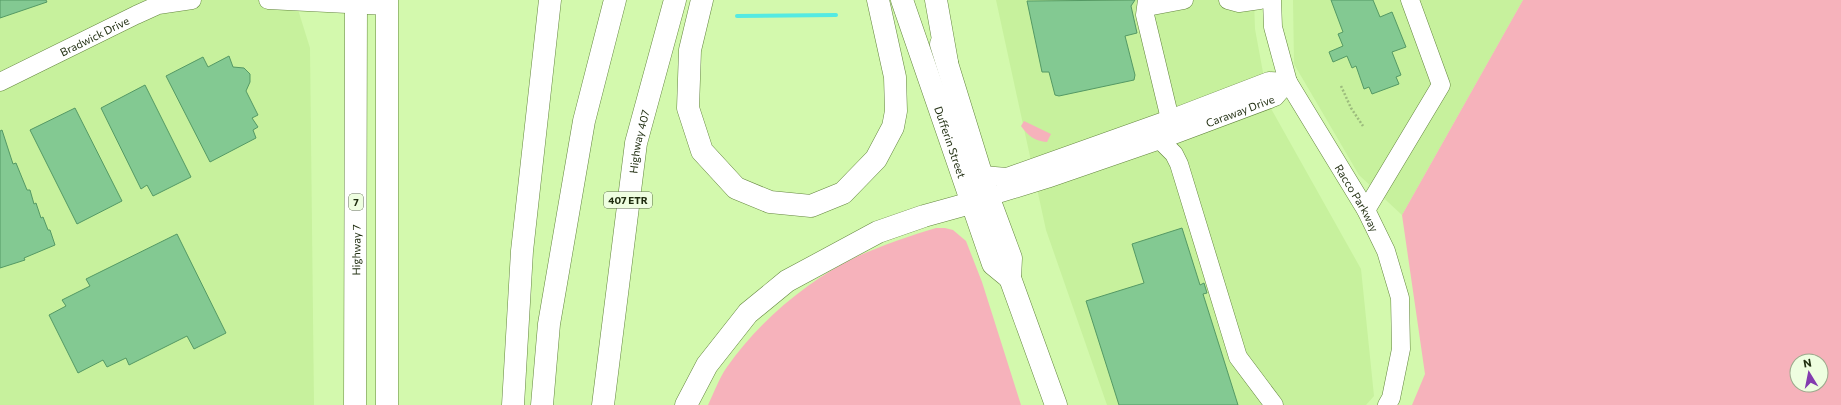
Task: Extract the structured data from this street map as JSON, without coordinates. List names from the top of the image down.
{
  "streets": {
    "main road": [
      "Highway 407",
      "Dufferin Street",
      "407 ETR",
      "7",
      "Highway 7"
    ],
    "street": ["Bradwick Drive", "Caraway Drive", "Racco Parkway"]
  },
  "crossings": [
    ["Caraway Drive", "Dufferin Street"],
    ["Caraway Drive", "Racco Parkway"]
  ],
  "north": "top"
}
